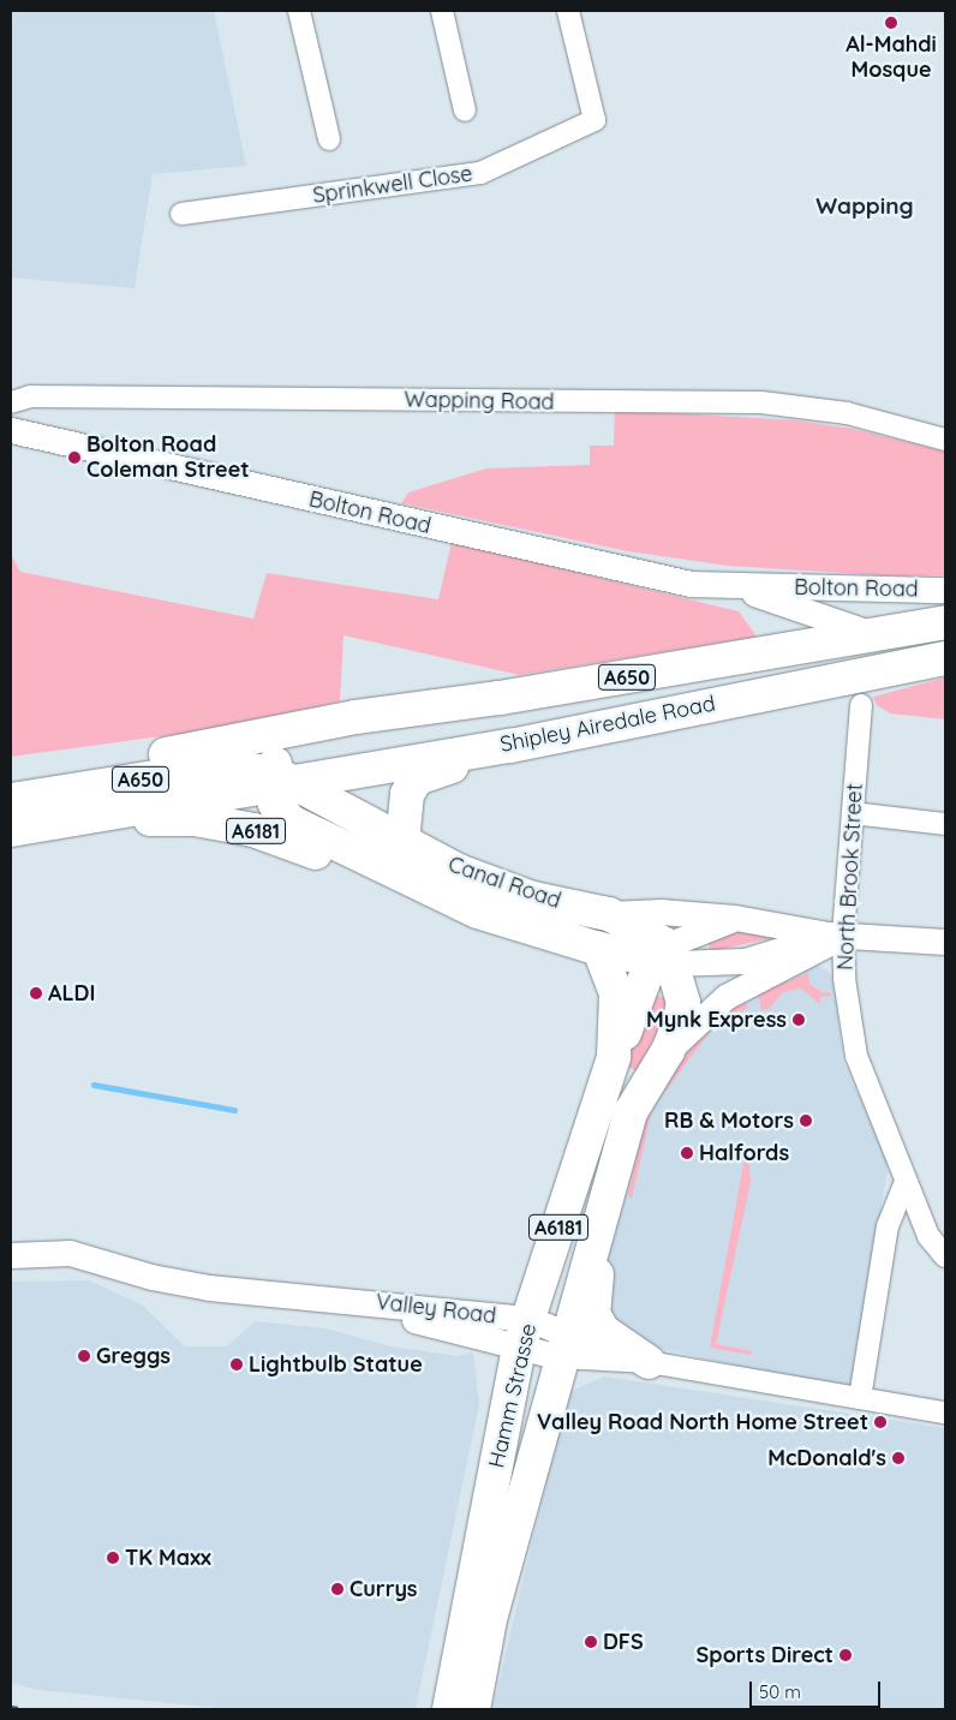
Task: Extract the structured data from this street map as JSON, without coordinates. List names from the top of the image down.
{
  "streets": {
    "main road": [
      "A650",
      "Shipley Airedale Road",
      "A6181",
      "Canal Road",
      "Hamm Strasse"
    ],
    "street": [
      "Sprinkwell Close",
      "Wapping Road",
      "Bolton Road",
      "North Brook Street",
      "Valley Road"
    ]
  },
  "crossings": [
    ["Bolton Road", "Shipley Airedale Road"],
    ["A650", "Shipley Airedale Road"],
    ["A650", "Canal Road"],
    ["Shipley Airedale Road", "Canal Road"],
    ["A6181", "Canal Road"],
    ["A6181", "Hamm Strasse"],
    ["North Brook Street", "Canal Road"],
    ["Canal Road", "Hamm Strasse"],
    ["Valley Road", "Hamm Strasse"]
  ],
  "districts": ["Wapping"],
  "places": [
    "Al‐Mahdi Mosque",
    "Bolton Road Coleman Street",
    "ALDI",
    "Mynk Express",
    "RB & Motors",
    "Halfords",
    "Greggs",
    "Lightbulb Statue",
    "Valley Road North Home Street",
    "McDonald's",
    "TK Maxx",
    "Currys",
    "DFS",
    "Sports Direct"
  ],
  "scale_bar": "50 m"
}
